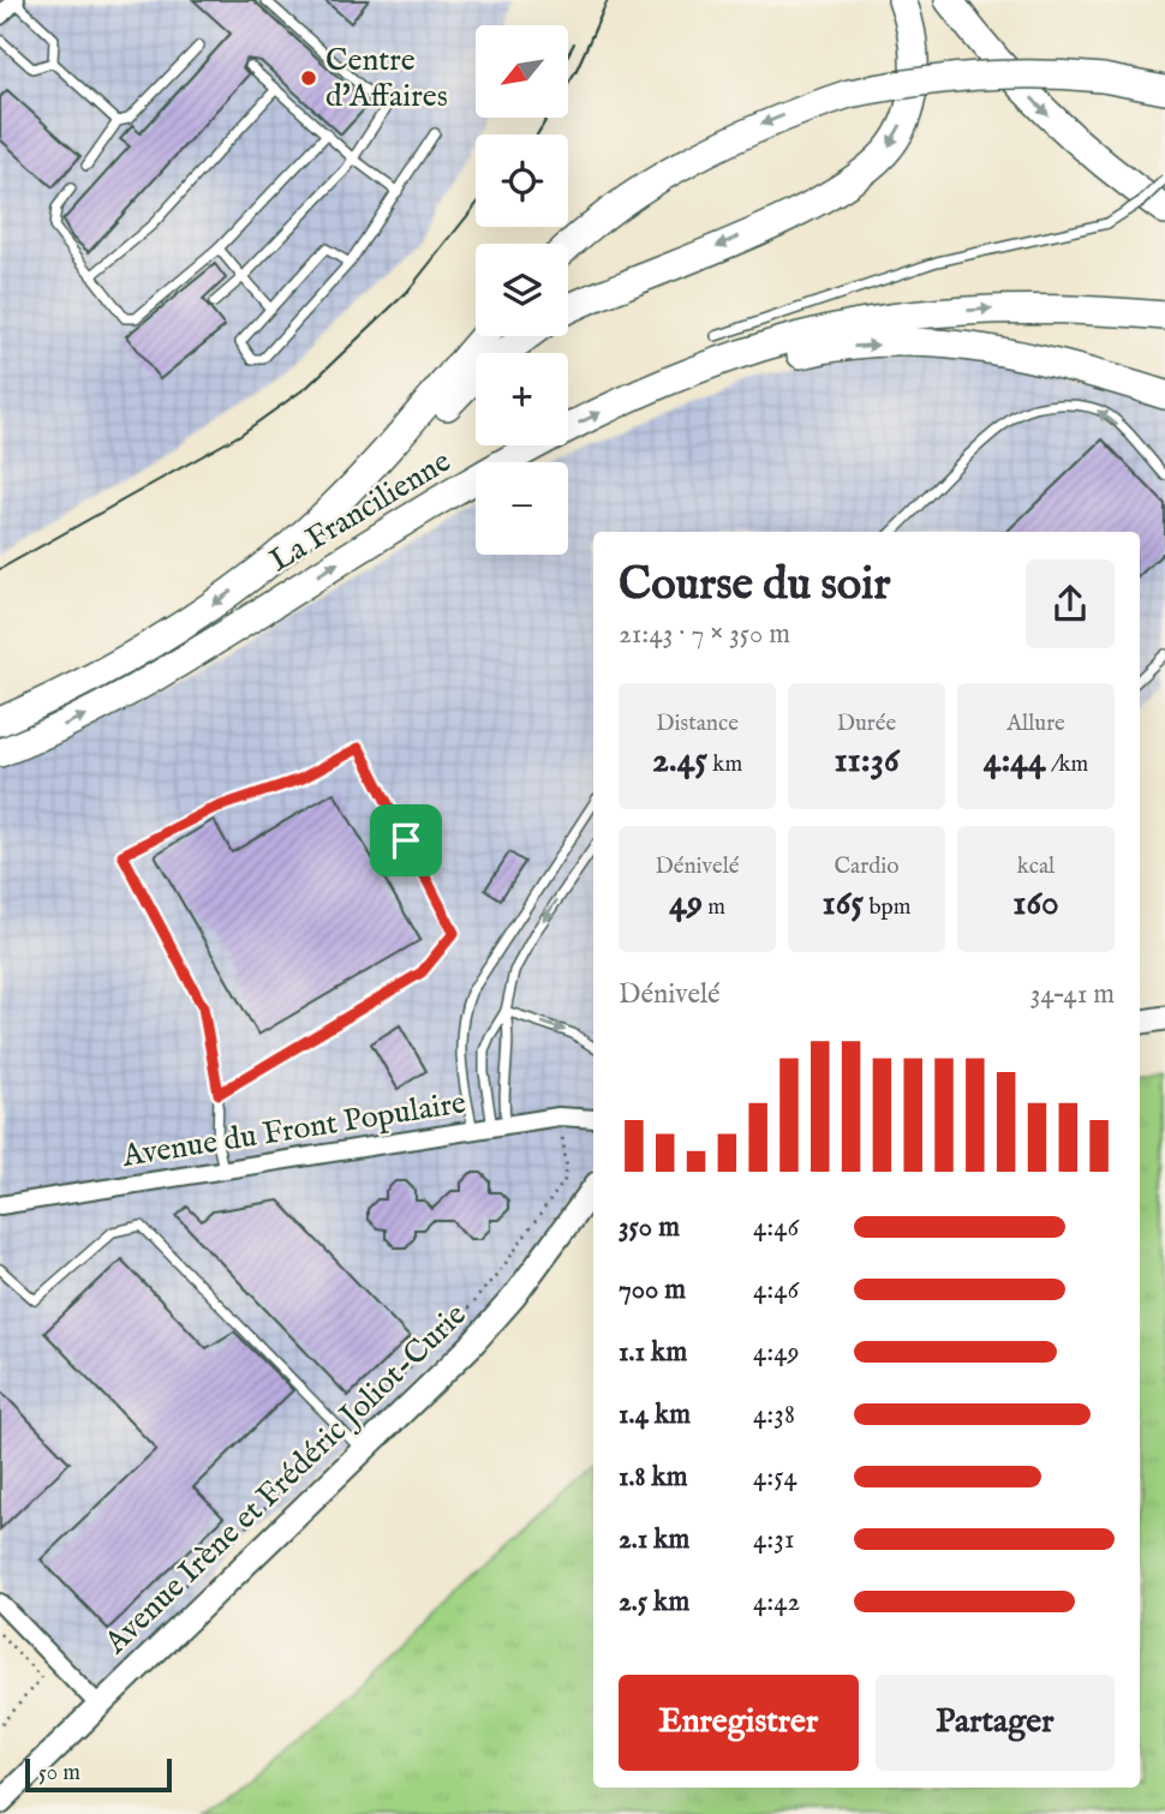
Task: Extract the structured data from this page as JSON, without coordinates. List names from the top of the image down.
{
  "streets": {
    "highway": ["La Francilienne"],
    "main road": ["Avenue Irène et Frédéric Joliot-Curie"],
    "street": ["Avenue du Front Populaire"]
  },
  "places": ["Centre d'Affaires"],
  "scale_bar": "50 m",
  "north": "bottom left",
  "page": {
    "map_buttons": ["+", "−"],
    "heading": ["Course du soir", "21:43 · 7 × 350 m"],
    "stats": [
      ["Distance", "2.45 km"],
      ["Durée", "11:36"],
      ["Allure", "4:44 /km"],
      ["Dénivelé", "49 m"],
      ["Cardio", "165 bpm"],
      ["kcal", "160"]
    ],
    "chart": ["Dénivelé", "34–41 m"],
    "list": [
      {
        "name": "350 m",
        "note": "4:46"
      },
      {
        "name": "700 m",
        "note": "4:46"
      },
      {
        "name": "1.1 km",
        "note": "4:49"
      },
      {
        "name": "1.4 km",
        "note": "4:38"
      },
      {
        "name": "1.8 km",
        "note": "4:54"
      },
      {
        "name": "2.1 km",
        "note": "4:31"
      },
      {
        "name": "2.5 km",
        "note": "4:42"
      }
    ],
    "buttons": ["Enregistrer", "Partager"],
    "scale": "50 m"
  }
}
